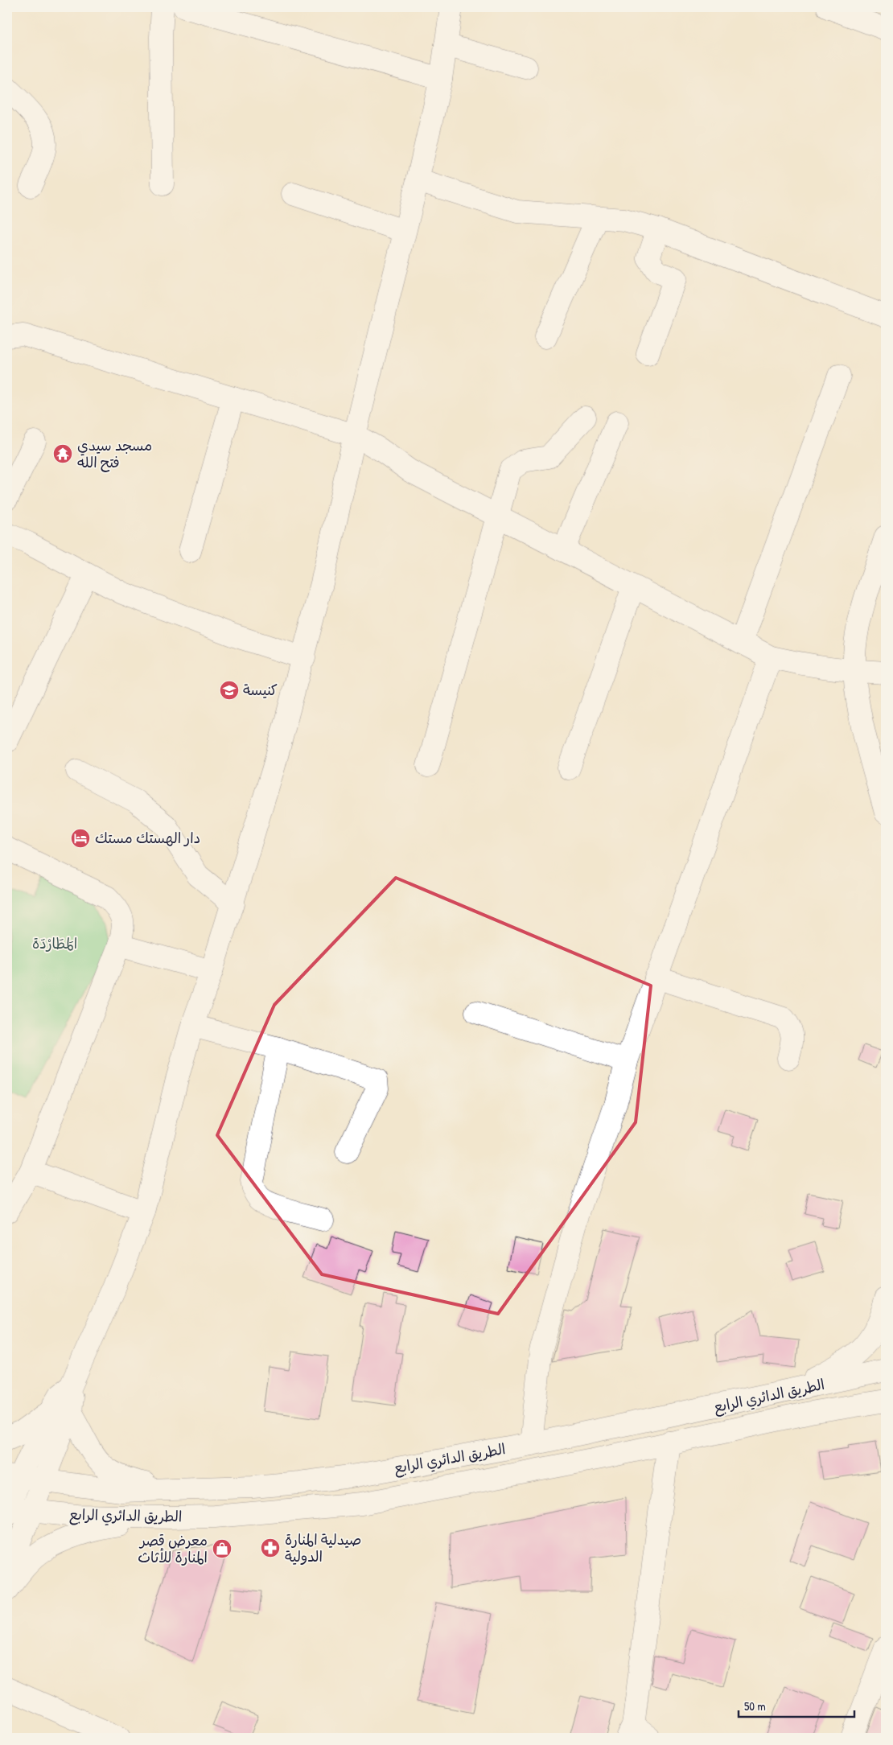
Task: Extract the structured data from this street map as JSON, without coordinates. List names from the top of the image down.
{
  "streets": {
    "street": ["الطريق الدائري الرابع"]
  },
  "parks": ["المَطَارْدَة"],
  "places": {
    "temple": ["مسجد سيدي فتح الله"],
    "school or university": ["كنيسة"],
    "hotel": ["دار الهستك مستك"],
    "pharmacy": ["صيدلية المنارة الدولية"],
    "shop": ["معرض قصر المنارة للأثاث"]
  },
  "scale_bar": "50 m"
}
